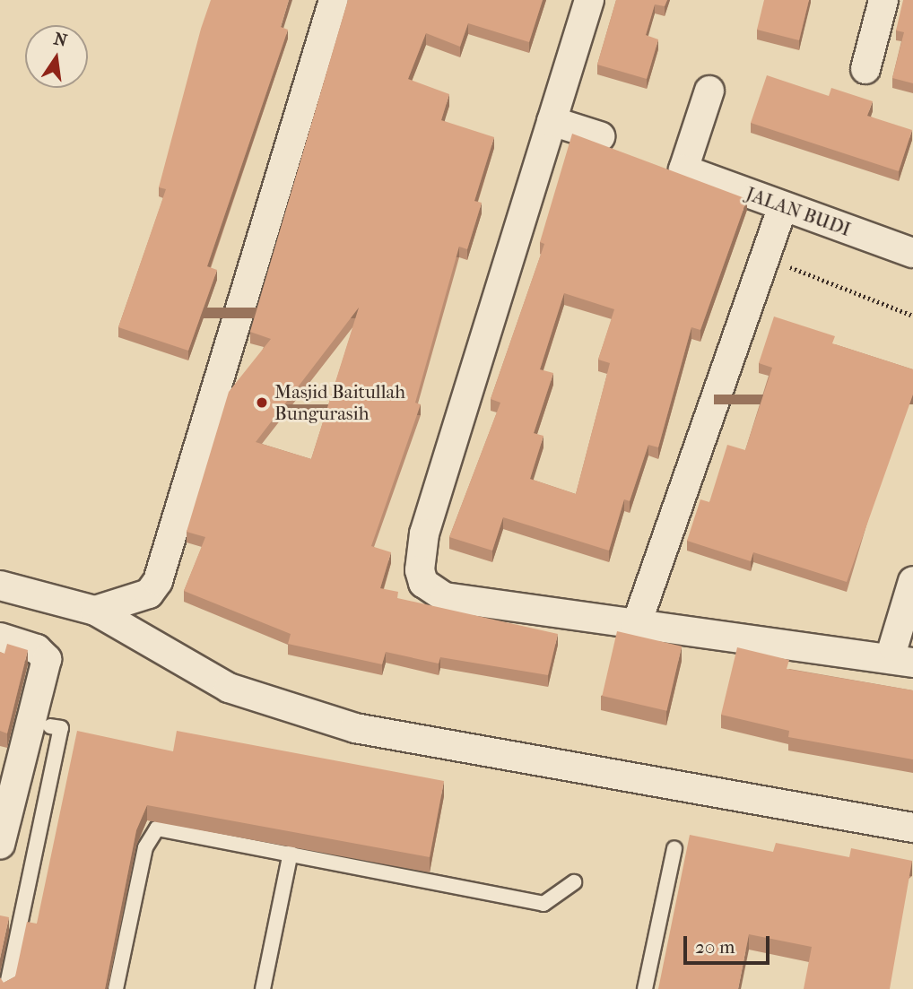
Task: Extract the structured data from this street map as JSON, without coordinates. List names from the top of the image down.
{
  "streets": {
    "street": ["JALAN BUDI"]
  },
  "places": ["Masjid Baitullah Bungurasih"],
  "scale_bar": "20 m",
  "north": "top"
}
